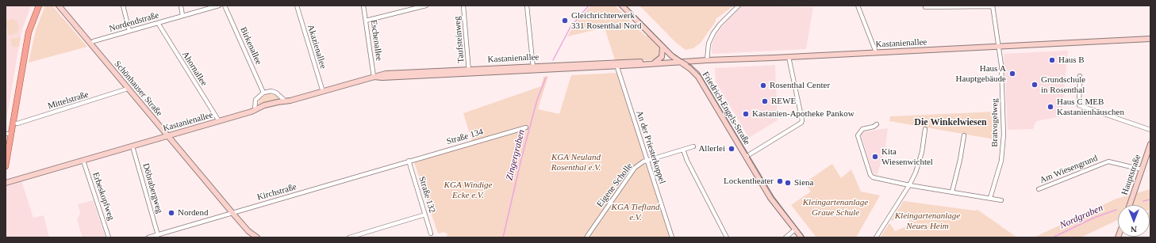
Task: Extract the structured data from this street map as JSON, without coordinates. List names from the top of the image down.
{
  "streets": {
    "street": [
      "Nordendstraße",
      "Taufsteinweg",
      "Eschenallee",
      "Kastanienallee",
      "Birkenallee",
      "Akazienallee",
      "Ahornallee",
      "Schönhauser Straße",
      "Mittelstraße",
      "Friedrich-Engels-Straße",
      "Bratvogelweg",
      "Straße 134",
      "An der Priesterkoppel",
      "Am Wiesengrund",
      "Hauptstraße",
      "Eigene Scholle",
      "Döbrabergweg",
      "Kirchstraße",
      "Straße 132",
      "Erbeskopfweg"
    ]
  },
  "crossings": [
    ["Nordendstraße", "Ahornallee"],
    ["Nordendstraße", "Schönhauser Straße"],
    ["Taufsteinweg", "Kastanienallee"],
    ["Eschenallee", "Kastanienallee"],
    ["Kastanienallee", "Akazienallee"],
    ["Kastanienallee", "Ahornallee"],
    ["Kastanienallee", "Schönhauser Straße"],
    ["Kastanienallee", "Friedrich-Engels-Straße"],
    ["Kastanienallee", "Bratvogelweg"],
    ["Kastanienallee", "An der Priesterkoppel"],
    ["Kastanienallee", "Döbrabergweg"],
    ["Kastanienallee", "Erbeskopfweg"],
    ["Schönhauser Straße", "Mittelstraße"],
    ["Schönhauser Straße", "Kirchstraße"],
    ["Straße 134", "Kirchstraße"],
    ["Straße 134", "Straße 132"],
    ["An der Priesterkoppel", "Eigene Scholle"],
    ["Am Wiesengrund", "Hauptstraße"],
    ["Döbrabergweg", "Kirchstraße"],
    ["Kirchstraße", "Straße 132"]
  ],
  "districts": ["Die Winkelwiesen"],
  "water": ["Zingergraben", "Nordgraben"],
  "parks": [
    "KGA Neuland Rosenthal e.V.",
    "KGA Windige Ecke e.V.",
    "Kleingartenanlage Graue Schule",
    "KGA Tiefland e.V.",
    "Kleingartenanlage Neues Heim"
  ],
  "places": [
    "Gleichrichterwerk 331 Rosenthal Nord",
    "Haus B",
    "Haus A Hauptgebäude",
    "Grundschule in Rosenthal",
    "Rosenthal Center",
    "REWE",
    "Haus C MEB Kastanienhäuschen",
    "Kastanien-Apotheke Pankow",
    "Allerlei",
    "Kita Wiesenwichtel",
    "Lockentheater",
    "Siena",
    "Nordend"
  ],
  "north": "bottom"
}
